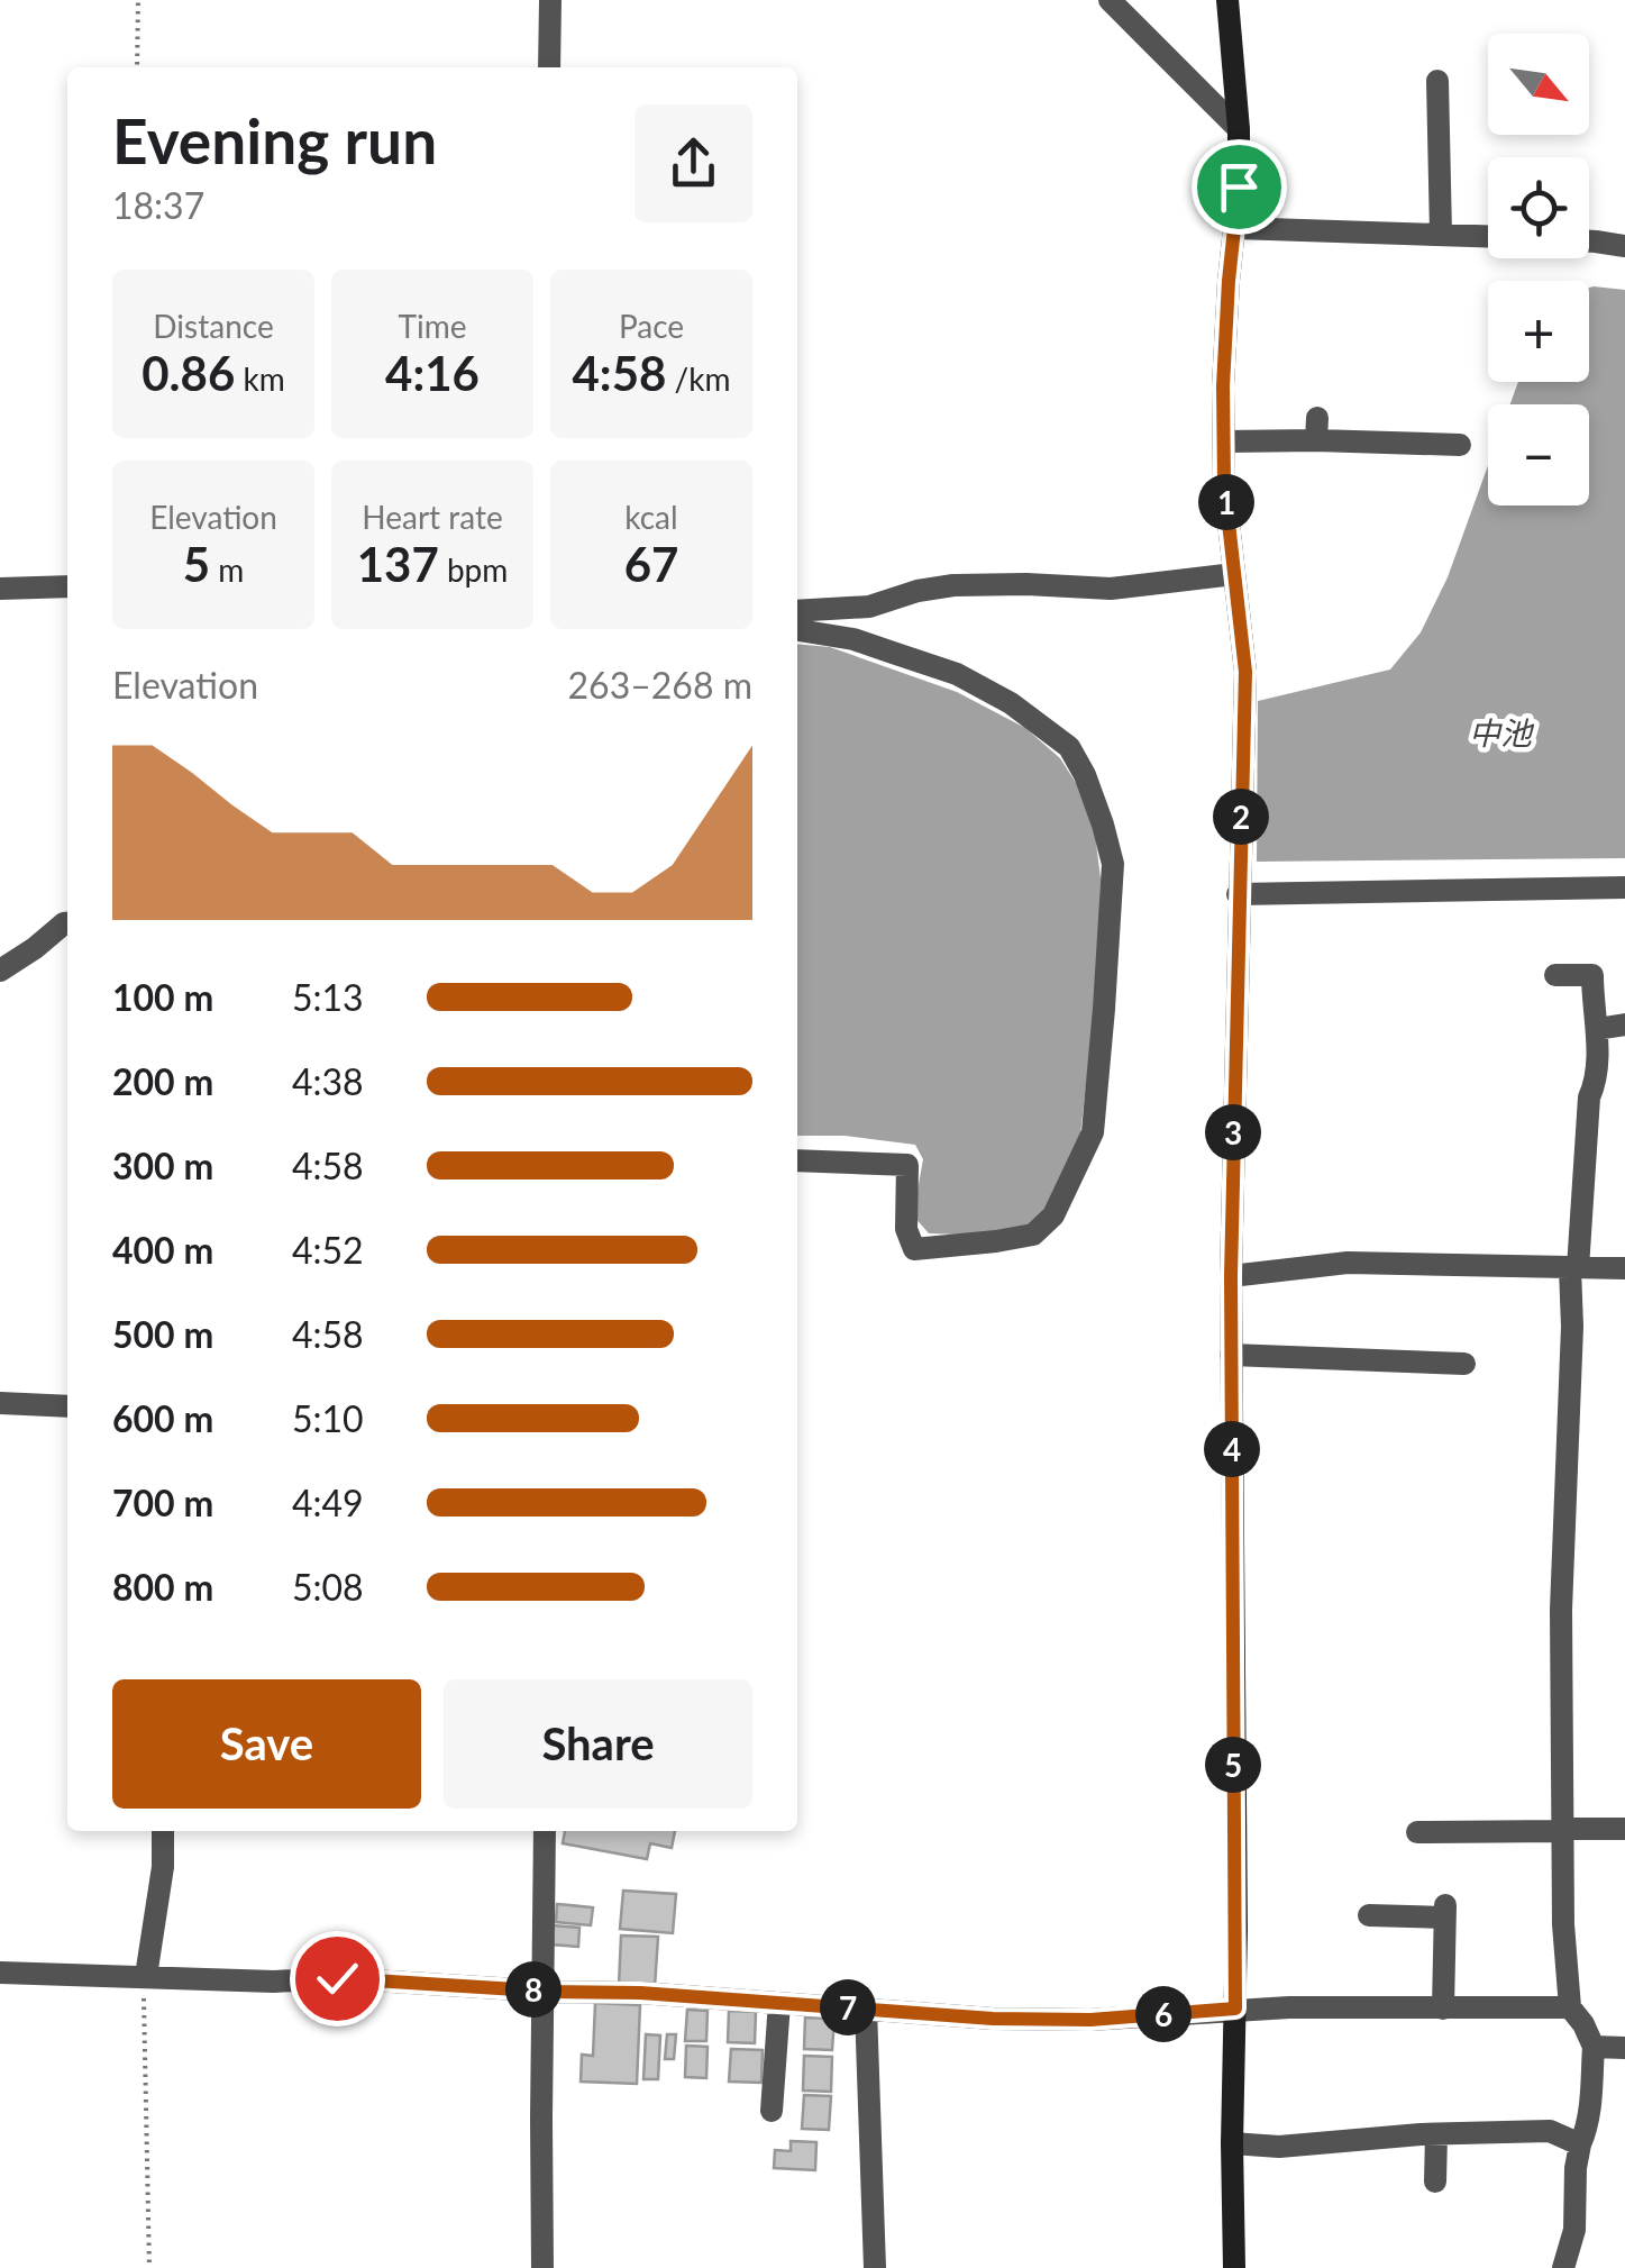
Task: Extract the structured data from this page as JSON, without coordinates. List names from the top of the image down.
{
  "water": ["中池"],
  "north": "bottom right",
  "page": {
    "map_buttons": ["+", "−"],
    "heading": ["Evening run", "18:37"],
    "stats": [
      ["Distance", "0.86 km"],
      ["Time", "4:16"],
      ["Pace", "4:58 /km"],
      ["Elevation", "5 m"],
      ["Heart rate", "137 bpm"],
      ["kcal", "67"]
    ],
    "pins": [
      "1",
      "2",
      "3",
      "4",
      "5",
      "8",
      "7",
      "6"
    ],
    "chart": ["Elevation", "263–268 m"],
    "list": [
      {
        "name": "100 m",
        "note": "5:13"
      },
      {
        "name": "200 m",
        "note": "4:38"
      },
      {
        "name": "300 m",
        "note": "4:58"
      },
      {
        "name": "400 m",
        "note": "4:52"
      },
      {
        "name": "500 m",
        "note": "4:58"
      },
      {
        "name": "600 m",
        "note": "5:10"
      },
      {
        "name": "700 m",
        "note": "4:49"
      },
      {
        "name": "800 m",
        "note": "5:08"
      }
    ],
    "buttons": ["Save", "Share"]
  }
}
